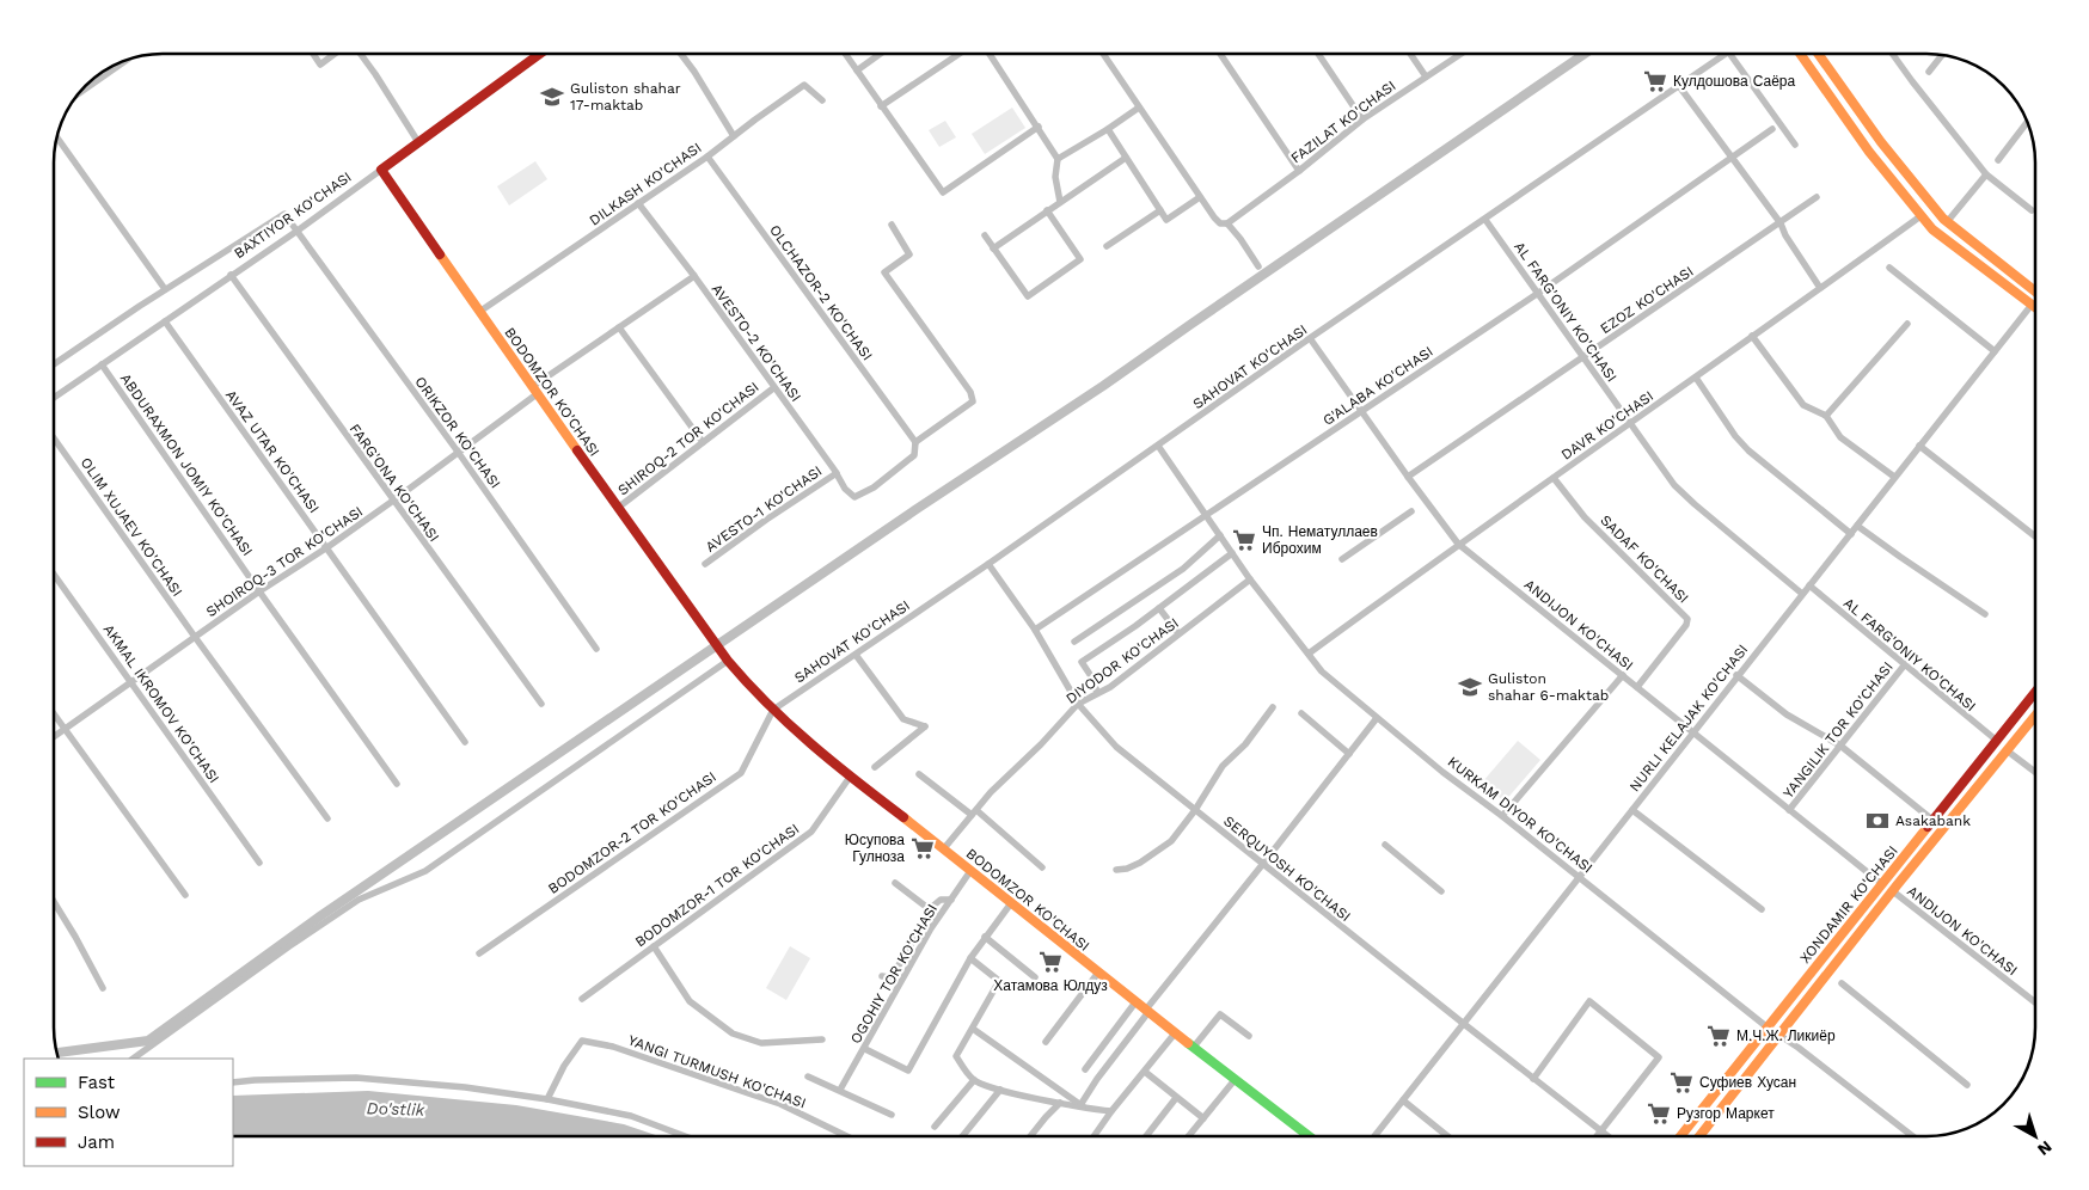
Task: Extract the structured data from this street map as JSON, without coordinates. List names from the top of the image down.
{
  "streets": {
    "main road": [
      "BAXTIYOR KO'CHASI",
      "BODOMZOR KO'CHASI",
      "KURKAM DIYOR KO'CHASI",
      "XONDAMIR KO'CHASI"
    ],
    "street": [
      "FAZILAT KO'CHASI",
      "DILKASH KO'CHASI",
      "OLCHAZOR-2 KO'CHASI",
      "EZOZ KO'CHASI",
      "AL FARG'ONIY KO'CHASI",
      "AVESTO-2 KO'CHASI",
      "SAHOVAT KO'CHASI",
      "G'ALABA KO'CHASI",
      "DAVR KO'CHASI",
      "ORIKZOR KO'CHASI",
      "SHIROQ-2 TOR KO'CHASI",
      "AVAZ UTAR KO'CHASI",
      "ABDURAXMON JOMIY KO'CHASI",
      "FARG'ONA KO'CHASI",
      "AVESTO-1 KO'CHASI",
      "OLIM XUJAEV KO'CHASI",
      "SADAF KO'CHASI",
      "SHOIROQ-3 TOR KO'CHASI",
      "ANDIJON KO'CHASI",
      "DIYODOR KO'CHASI",
      "AKMAL IKROMOV KO'CHASI",
      "NURLI KELAJAK KO'CHASI",
      "YANGILIK TOR KO'CHASI",
      "BODOMZOR-2 TOR KO'CHASI",
      "SERQUYOSH KO'CHASI",
      "BODOMZOR-1 TOR KO'CHASI",
      "OGOHIY TOR KO'CHASI",
      "YANGI TURMUSH KO'CHASI"
    ]
  },
  "crossings": [
    ["DILKASH KO'CHASI", "OLCHAZOR-2 KO'CHASI"],
    ["DILKASH KO'CHASI", "AVESTO-2 KO'CHASI"],
    ["DILKASH KO'CHASI", "BODOMZOR KO'CHASI"],
    ["BAXTIYOR KO'CHASI", "BODOMZOR KO'CHASI"],
    ["BAXTIYOR KO'CHASI", "ORIKZOR KO'CHASI"],
    ["BAXTIYOR KO'CHASI", "AVAZ UTAR KO'CHASI"],
    ["BAXTIYOR KO'CHASI", "ABDURAXMON JOMIY KO'CHASI"],
    ["BAXTIYOR KO'CHASI", "FARG'ONA KO'CHASI"],
    ["OLCHAZOR-2 KO'CHASI", "AVESTO-2 KO'CHASI"],
    ["EZOZ KO'CHASI", "AL FARG'ONIY KO'CHASI"],
    ["EZOZ KO'CHASI", "ANDIJON KO'CHASI"],
    ["AL FARG'ONIY KO'CHASI", "SAHOVAT KO'CHASI"],
    ["AL FARG'ONIY KO'CHASI", "G'ALABA KO'CHASI"],
    ["AL FARG'ONIY KO'CHASI", "DAVR KO'CHASI"],
    ["AL FARG'ONIY KO'CHASI", "NURLI KELAJAK KO'CHASI"],
    ["AL FARG'ONIY KO'CHASI", "YANGILIK TOR KO'CHASI"],
    ["AL FARG'ONIY KO'CHASI", "XONDAMIR KO'CHASI"],
    ["AVESTO-2 KO'CHASI", "SHIROQ-2 TOR KO'CHASI"],
    ["AVESTO-2 KO'CHASI", "AVESTO-1 KO'CHASI"],
    ["AVESTO-2 KO'CHASI", "SHOIROQ-3 TOR KO'CHASI"],
    ["SAHOVAT KO'CHASI", "BODOMZOR KO'CHASI"],
    ["SAHOVAT KO'CHASI", "ANDIJON KO'CHASI"],
    ["SAHOVAT KO'CHASI", "KURKAM DIYOR KO'CHASI"],
    ["SAHOVAT KO'CHASI", "BODOMZOR-2 TOR KO'CHASI"],
    ["SAHOVAT KO'CHASI", "SERQUYOSH KO'CHASI"],
    ["G'ALABA KO'CHASI", "ANDIJON KO'CHASI"],
    ["G'ALABA KO'CHASI", "KURKAM DIYOR KO'CHASI"],
    ["G'ALABA KO'CHASI", "SERQUYOSH KO'CHASI"],
    ["BODOMZOR KO'CHASI", "SHIROQ-2 TOR KO'CHASI"],
    ["BODOMZOR KO'CHASI", "SHOIROQ-3 TOR KO'CHASI"],
    ["BODOMZOR KO'CHASI", "DIYODOR KO'CHASI"],
    ["BODOMZOR KO'CHASI", "BODOMZOR-2 TOR KO'CHASI"],
    ["BODOMZOR KO'CHASI", "BODOMZOR-1 TOR KO'CHASI"],
    ["BODOMZOR KO'CHASI", "OGOHIY TOR KO'CHASI"],
    ["DAVR KO'CHASI", "SADAF KO'CHASI"],
    ["DAVR KO'CHASI", "ANDIJON KO'CHASI"],
    ["DAVR KO'CHASI", "KURKAM DIYOR KO'CHASI"],
    ["ORIKZOR KO'CHASI", "SHOIROQ-3 TOR KO'CHASI"],
    ["AVAZ UTAR KO'CHASI", "SHOIROQ-3 TOR KO'CHASI"],
    ["ABDURAXMON JOMIY KO'CHASI", "SHOIROQ-3 TOR KO'CHASI"],
    ["FARG'ONA KO'CHASI", "SHOIROQ-3 TOR KO'CHASI"],
    ["OLIM XUJAEV KO'CHASI", "SHOIROQ-3 TOR KO'CHASI"],
    ["SADAF KO'CHASI", "ANDIJON KO'CHASI"],
    ["SHOIROQ-3 TOR KO'CHASI", "AKMAL IKROMOV KO'CHASI"],
    ["ANDIJON KO'CHASI", "NURLI KELAJAK KO'CHASI"],
    ["ANDIJON KO'CHASI", "YANGILIK TOR KO'CHASI"],
    ["ANDIJON KO'CHASI", "XONDAMIR KO'CHASI"],
    ["DIYODOR KO'CHASI", "KURKAM DIYOR KO'CHASI"],
    ["DIYODOR KO'CHASI", "SERQUYOSH KO'CHASI"],
    ["NURLI KELAJAK KO'CHASI", "KURKAM DIYOR KO'CHASI"],
    ["NURLI KELAJAK KO'CHASI", "SERQUYOSH KO'CHASI"],
    ["KURKAM DIYOR KO'CHASI", "XONDAMIR KO'CHASI"]
  ],
  "water": ["Do'stlik"],
  "places": {
    "supermarket": [
      "Кулдошова Саёра",
      "Чп. Нематуллаев Иброхим",
      "Юсупова Гулноза",
      "Хатамова Юлдуз",
      "М.Ч.Ж. Ликиёр",
      "Суфиев Хусан",
      "Рузгор Маркет"
    ],
    "school or university": ["Guliston shahar 17-maktab", "Guliston shahar 6-maktab"],
    "bank": ["Asakabank"]
  },
  "legend": ["Fast", "Slow", "Jam"],
  "north": "bottom right"
}
